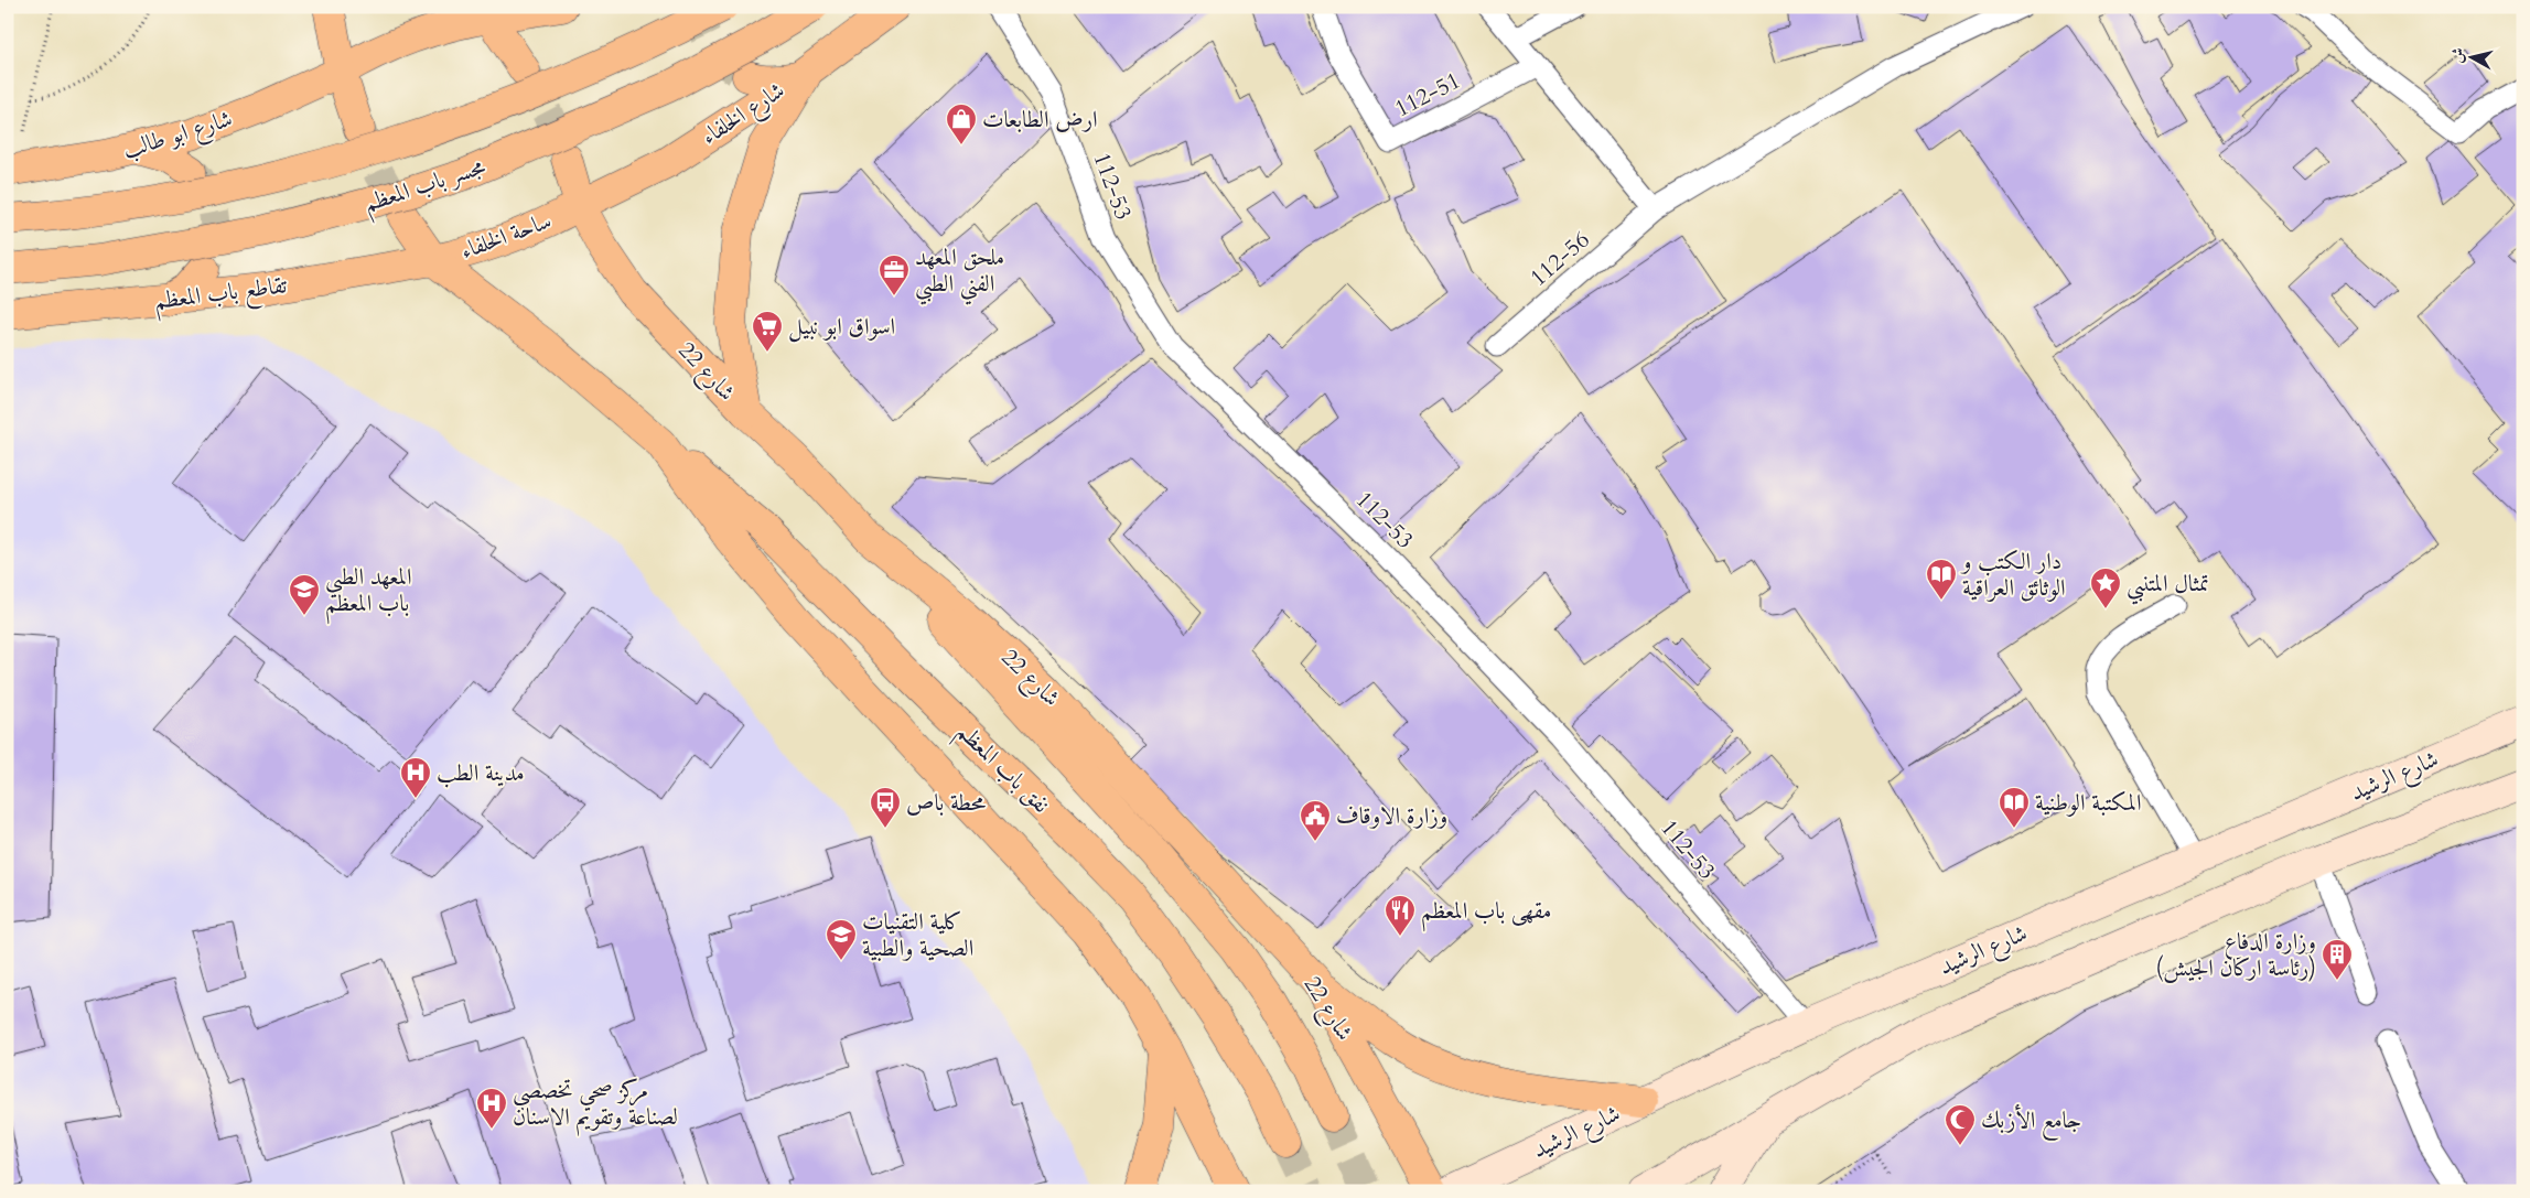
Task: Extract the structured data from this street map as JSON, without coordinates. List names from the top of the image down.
{
  "streets": {
    "main road": [
      "شارع الخلفاء",
      "شارع ابو طالب",
      "مجسر باب المعظم",
      "ساحة الخلفاء",
      "تقاطع باب المعظم",
      "شارع 22",
      "نفق باب المعظم",
      "شارع الرشيد"
    ],
    "lane": ["112-51", "112-53", "112-56"]
  },
  "crossings": [
    ["شارع الخلفاء", "ساحة الخلفاء"],
    ["شارع الخلفاء", "شارع 22"],
    ["112-53", "شارع الرشيد"],
    ["ساحة الخلفاء", "تقاطع باب المعظم"],
    ["ساحة الخلفاء", "شارع 22"]
  ],
  "places": {
    "shop": ["ارض الطابعات"],
    "office": ["ملحق المعهد الفني الطبي"],
    "supermarket": ["اسواق ابو نبيل"],
    "library": ["دار الكتب و الوثائق العراقية", "المكتبة الوطنية"],
    "place": ["تمثال المتنبي"],
    "school or university": ["المعهد الطبي باب المعظم", "كلية التقنيات الصحية والطبية"],
    "hospital": ["مدينة الطب", "مركز صحي تخصصي لصناعة وتقويم الاسنان"],
    "bus stop": ["محطة باص"],
    "public building": ["وزارة الاوقاف"],
    "restaurant": ["مقهى باب المعظم"],
    "building": ["وزارة الدفاع (رئاسة اركان الجيش)"],
    "mosque": ["جامع الأزبك"]
  },
  "north": "left"
}
